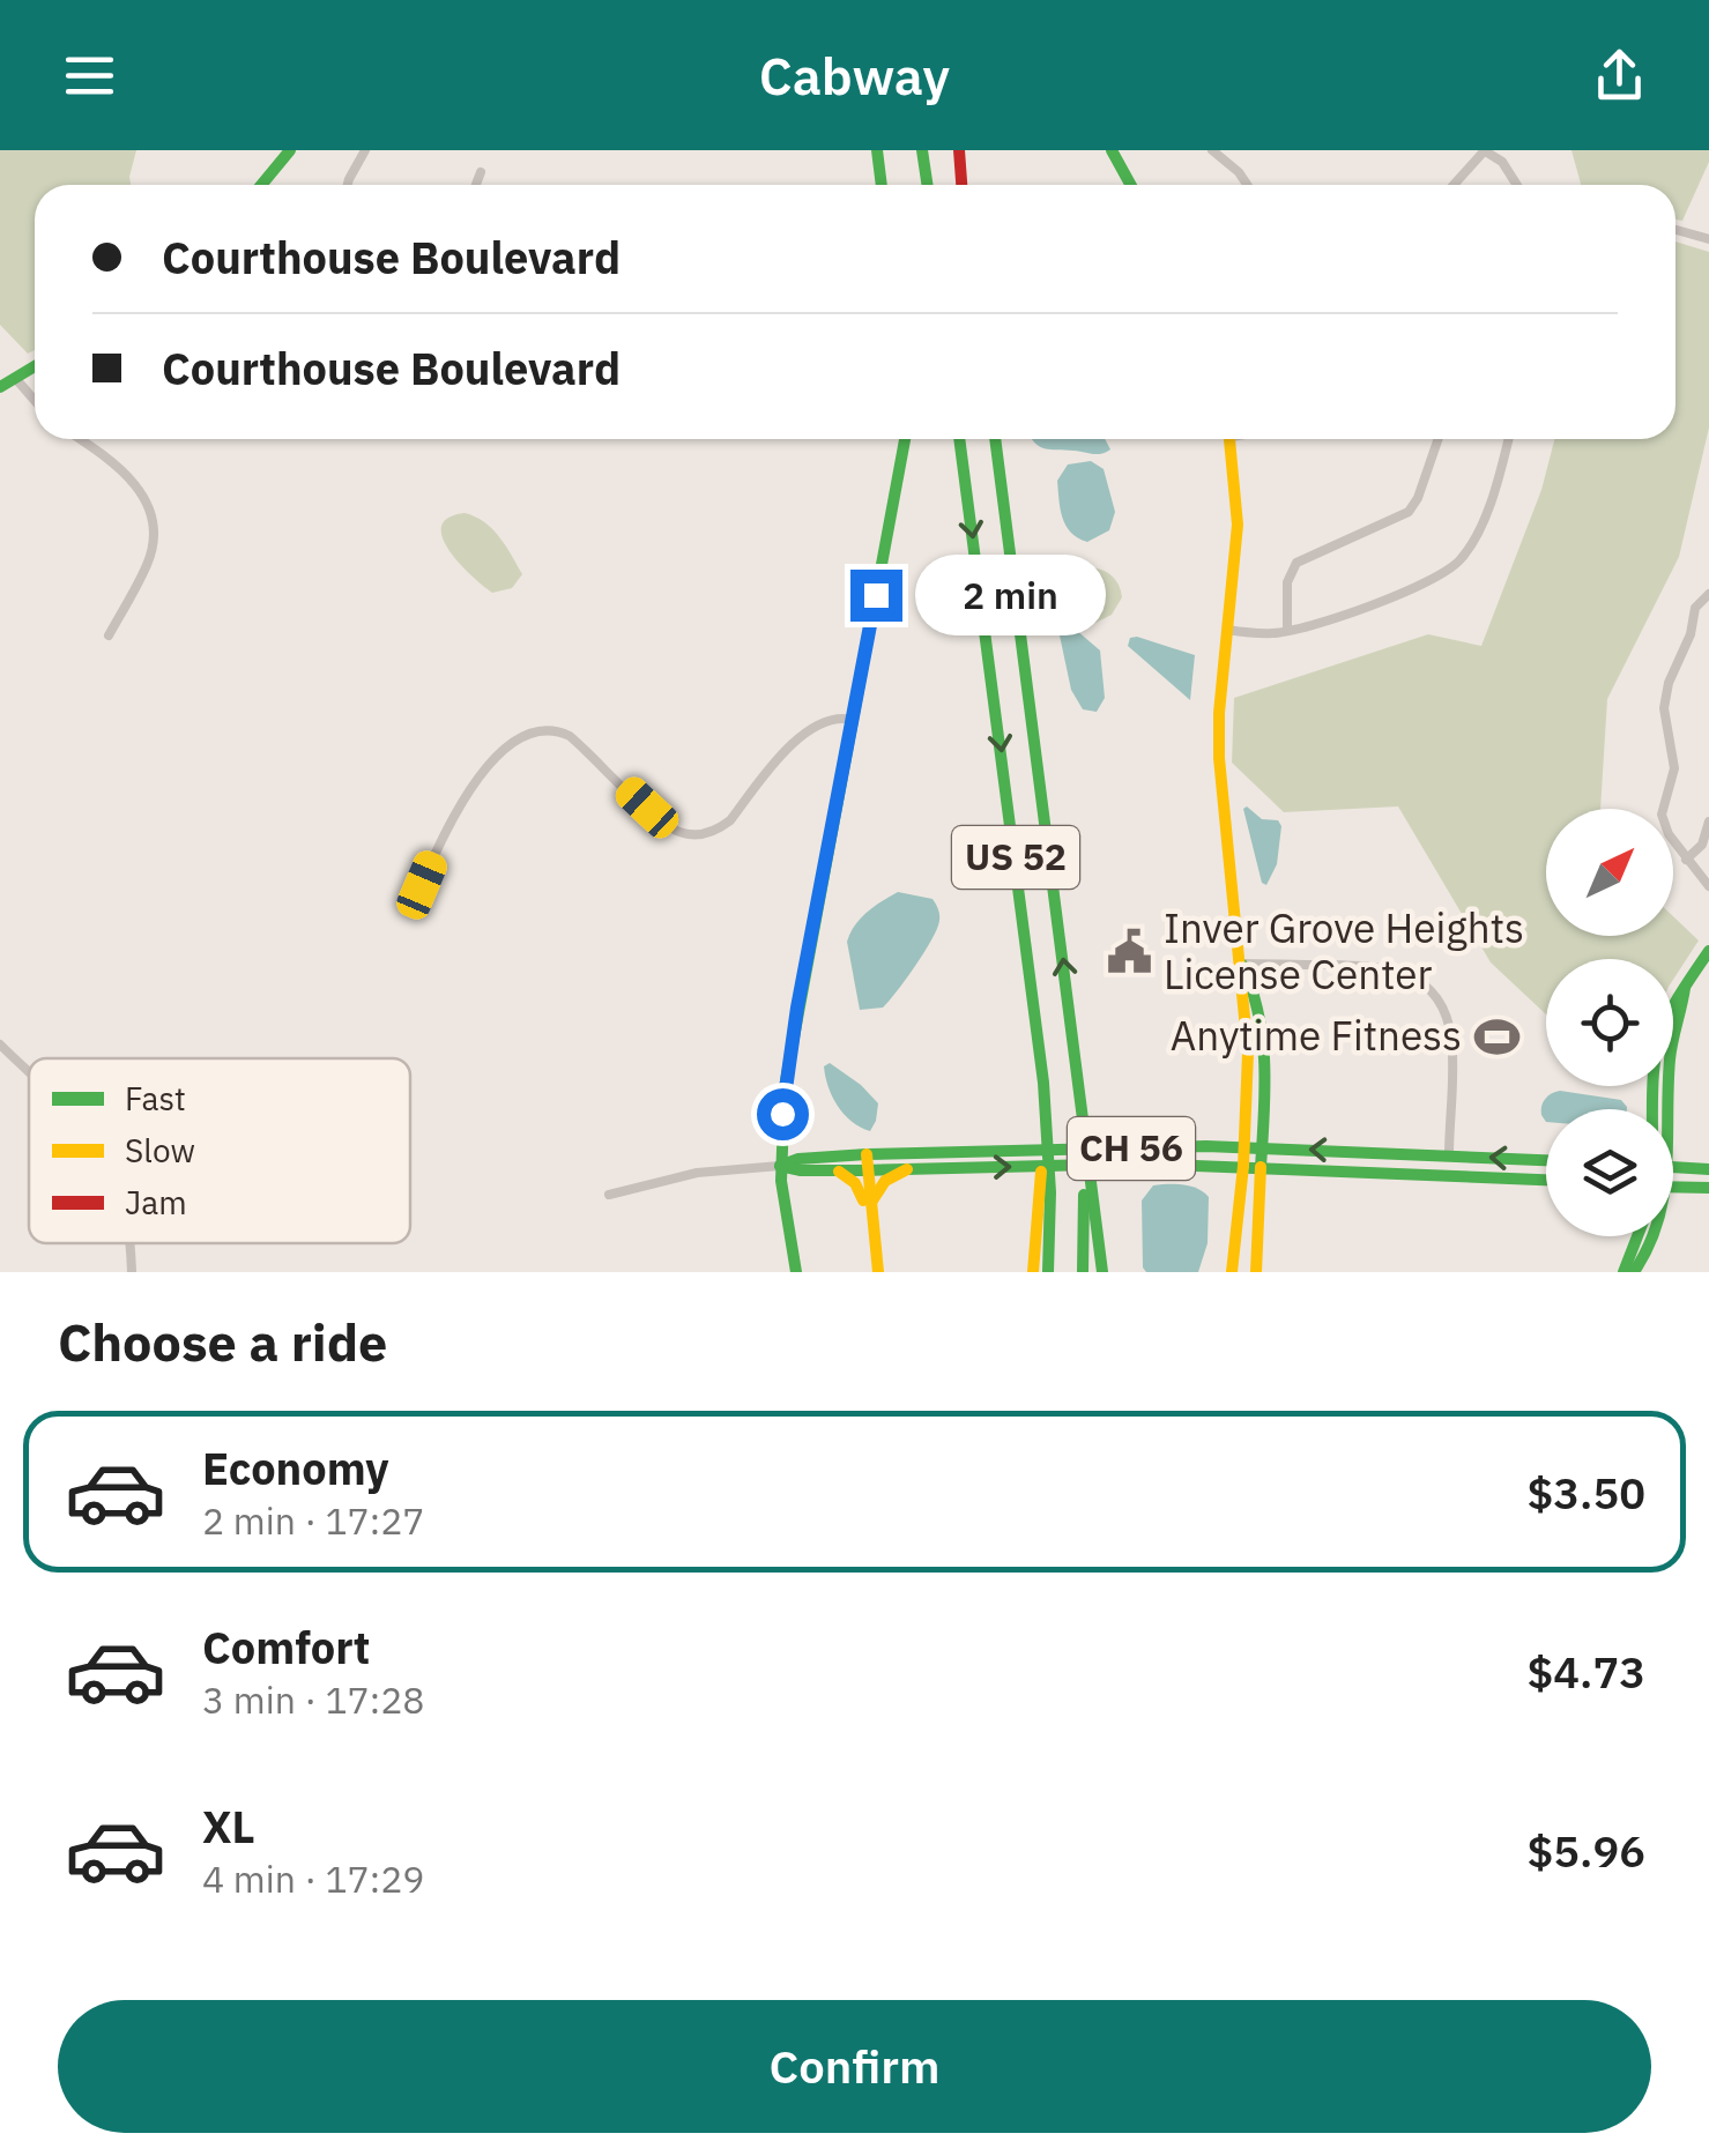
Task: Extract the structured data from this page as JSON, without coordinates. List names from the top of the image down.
{
  "streets": {
    "main road": ["US 52", "CH 56"]
  },
  "places": {
    "public building": ["Inver Grove Heights License Center"],
    "sports": ["Anytime Fitness"]
  },
  "legend": ["Fast", "Slow", "Jam"],
  "north": "top right",
  "page": {
    "header": "Cabway",
    "banner": ["Courthouse Boulevard", "Courthouse Boulevard"],
    "bubble": "2 min",
    "heading": "Choose a ride",
    "list": [
      {
        "name": "Economy",
        "note": "2 min · 17:27",
        "value": "$3.50"
      },
      {
        "name": "Comfort",
        "note": "3 min · 17:28",
        "value": "$4.73"
      },
      {
        "name": "XL",
        "note": "4 min · 17:29",
        "value": "$5.96"
      }
    ],
    "buttons": "Confirm"
  }
}
